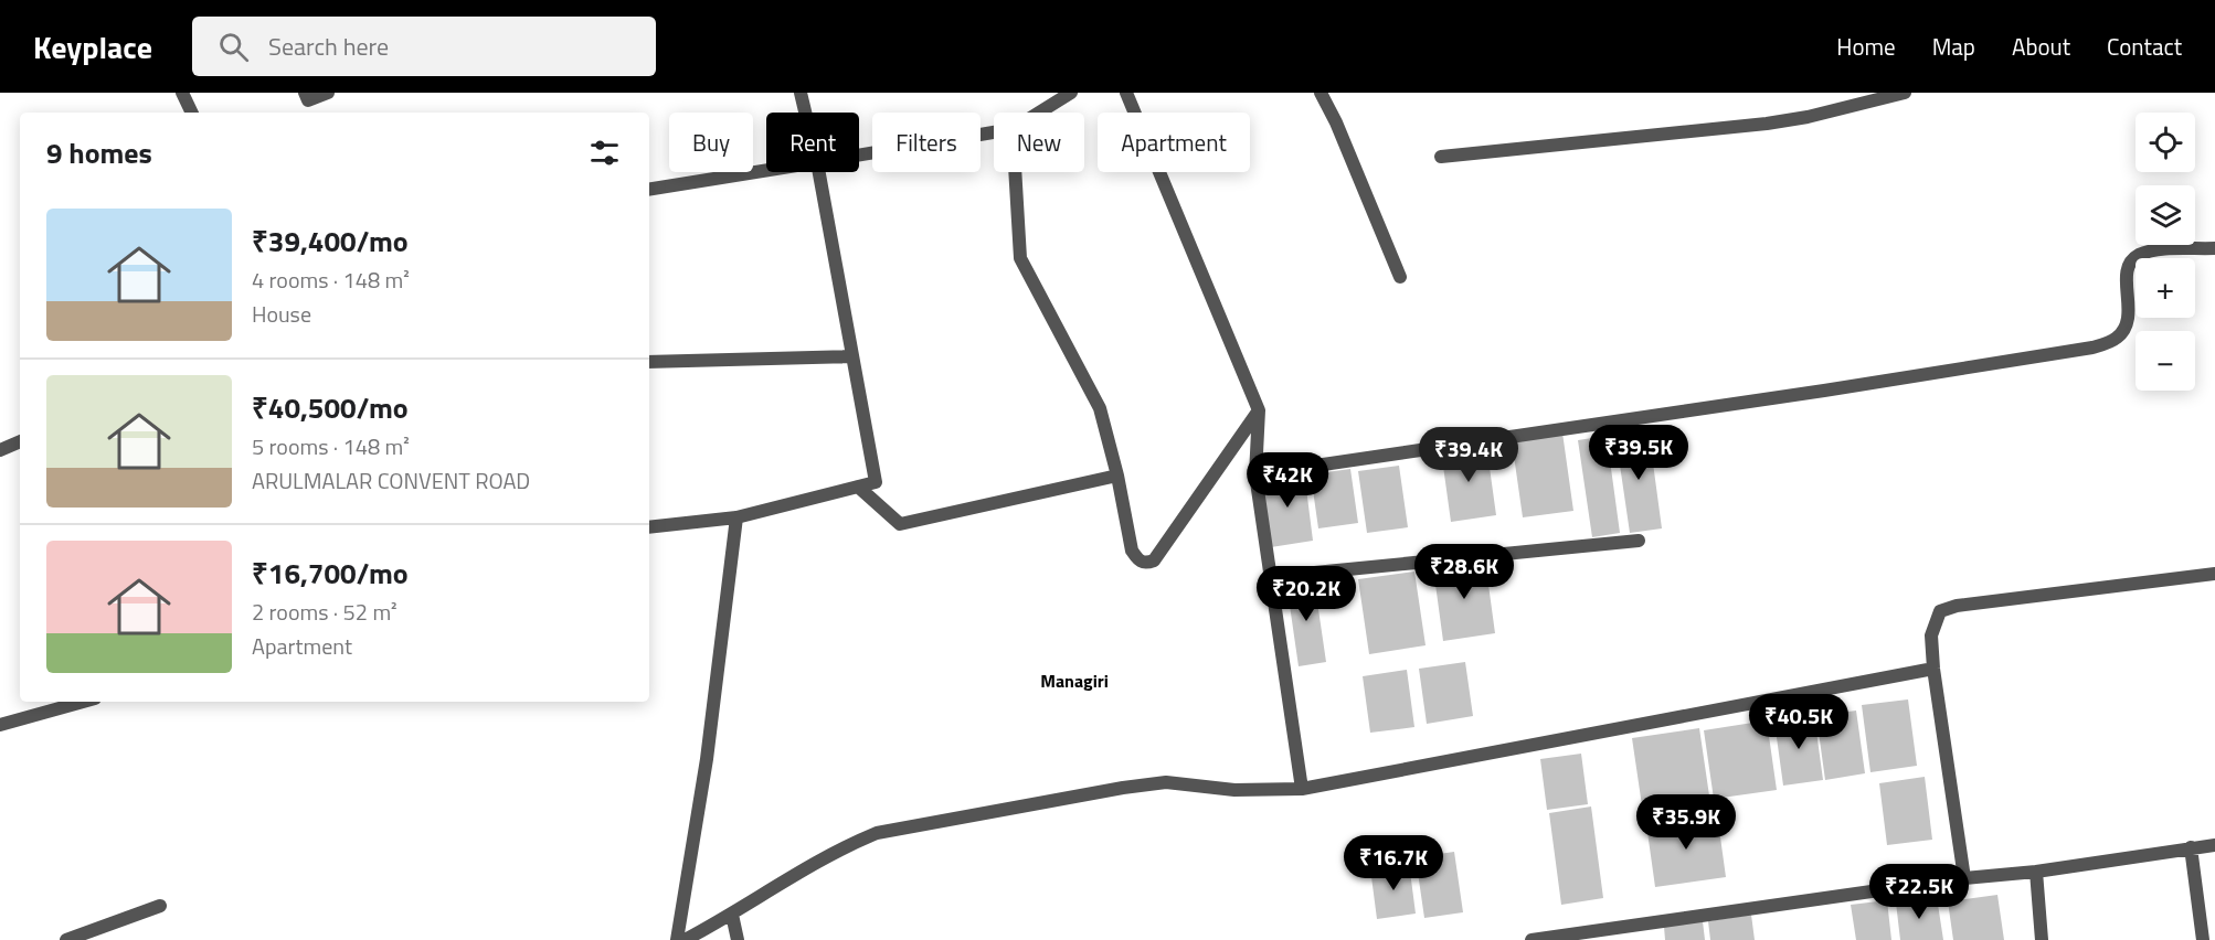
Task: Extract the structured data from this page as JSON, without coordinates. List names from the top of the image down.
{
  "districts": ["Managiri"],
  "page": {
    "header": "Keyplace",
    "search": "Search here",
    "nav": [
      "Home",
      "Map",
      "About",
      "Contact"
    ],
    "map_buttons": ["+", "−"],
    "chip": [
      "Buy",
      "Rent",
      "Filters",
      "New",
      "Apartment"
    ],
    "heading": "9 homes",
    "list": [
      {
        "name": "₹39,400/mo",
        "note": "4 rooms · 148 m² · House"
      },
      {
        "name": "₹40,500/mo",
        "note": "5 rooms · 148 m² · ARULMALAR CONVENT ROAD"
      },
      {
        "name": "₹16,700/mo",
        "note": "2 rooms · 52 m² · Apartment"
      }
    ],
    "price": [
      "₹39.5K",
      "₹39.4K",
      "₹42K",
      "₹28.6K",
      "₹20.2K",
      "₹40.5K",
      "₹35.9K",
      "₹16.7K",
      "₹22.5K"
    ]
  }
}
